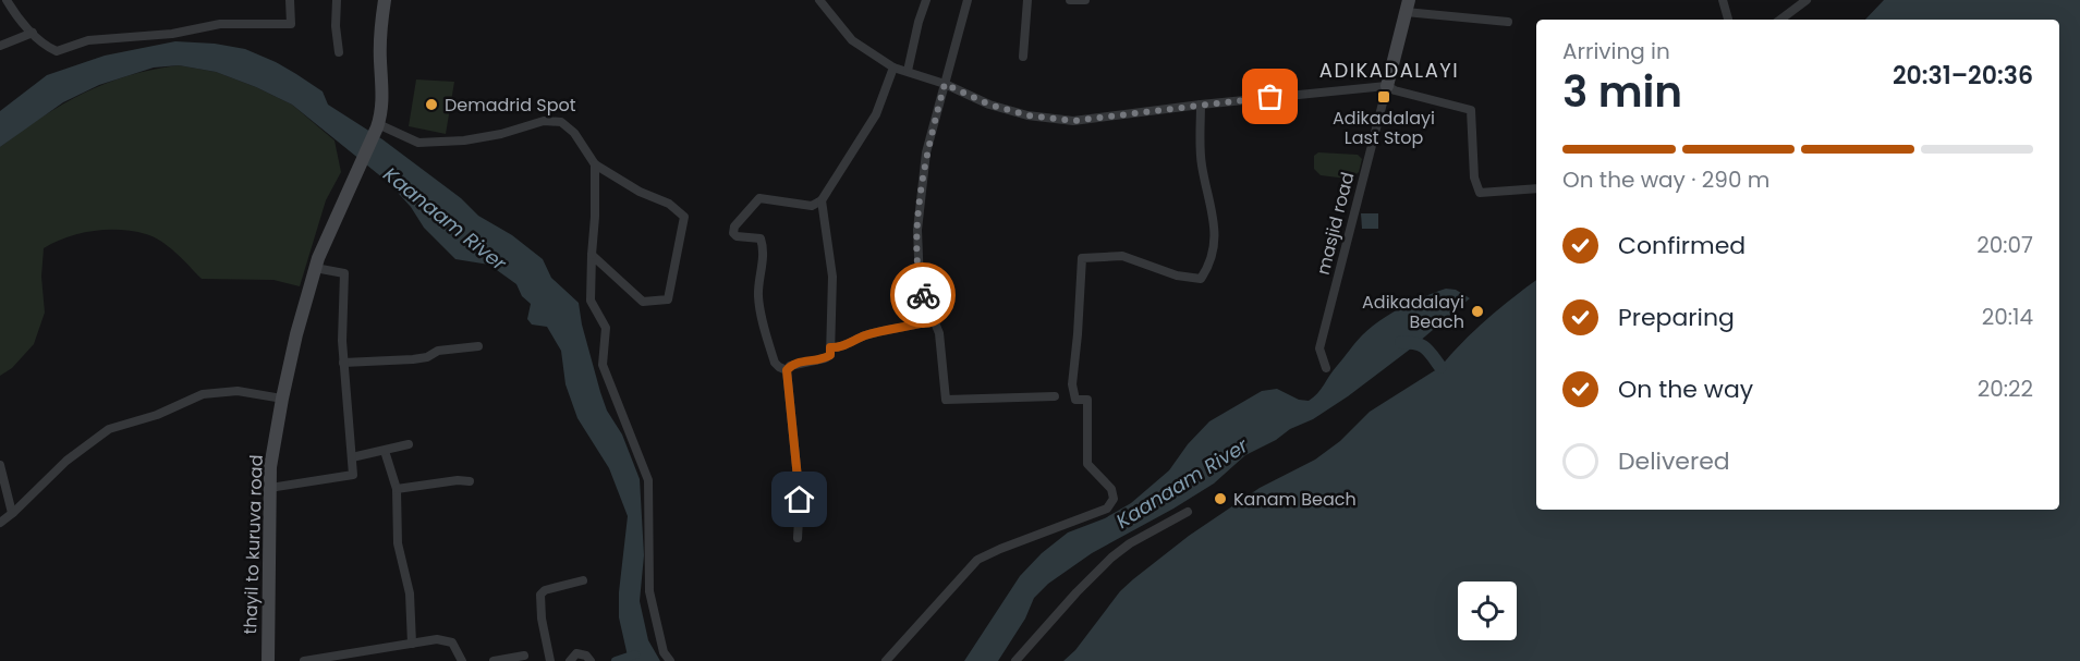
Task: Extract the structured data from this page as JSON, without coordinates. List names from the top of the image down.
{
  "streets": {
    "main road": ["thayil to kuruva road"],
    "street": ["masjid road"]
  },
  "districts": ["ADIKADALAYI"],
  "water": ["Kaanaam River"],
  "places": {
    "transit": ["Adikadalayi Last Stop"],
    "other": ["Demadrid Spot", "Adikadalayi Beach", "Kanam Beach"]
  },
  "page": {
    "heading": ["3 min", "Arriving in", "20:31–20:36"],
    "bar": "On the way · 290 m",
    "list": [
      ["Confirmed", "20:07"],
      ["Preparing", "20:14"],
      ["On the way", "20:22"],
      "Delivered"
    ]
  }
}
